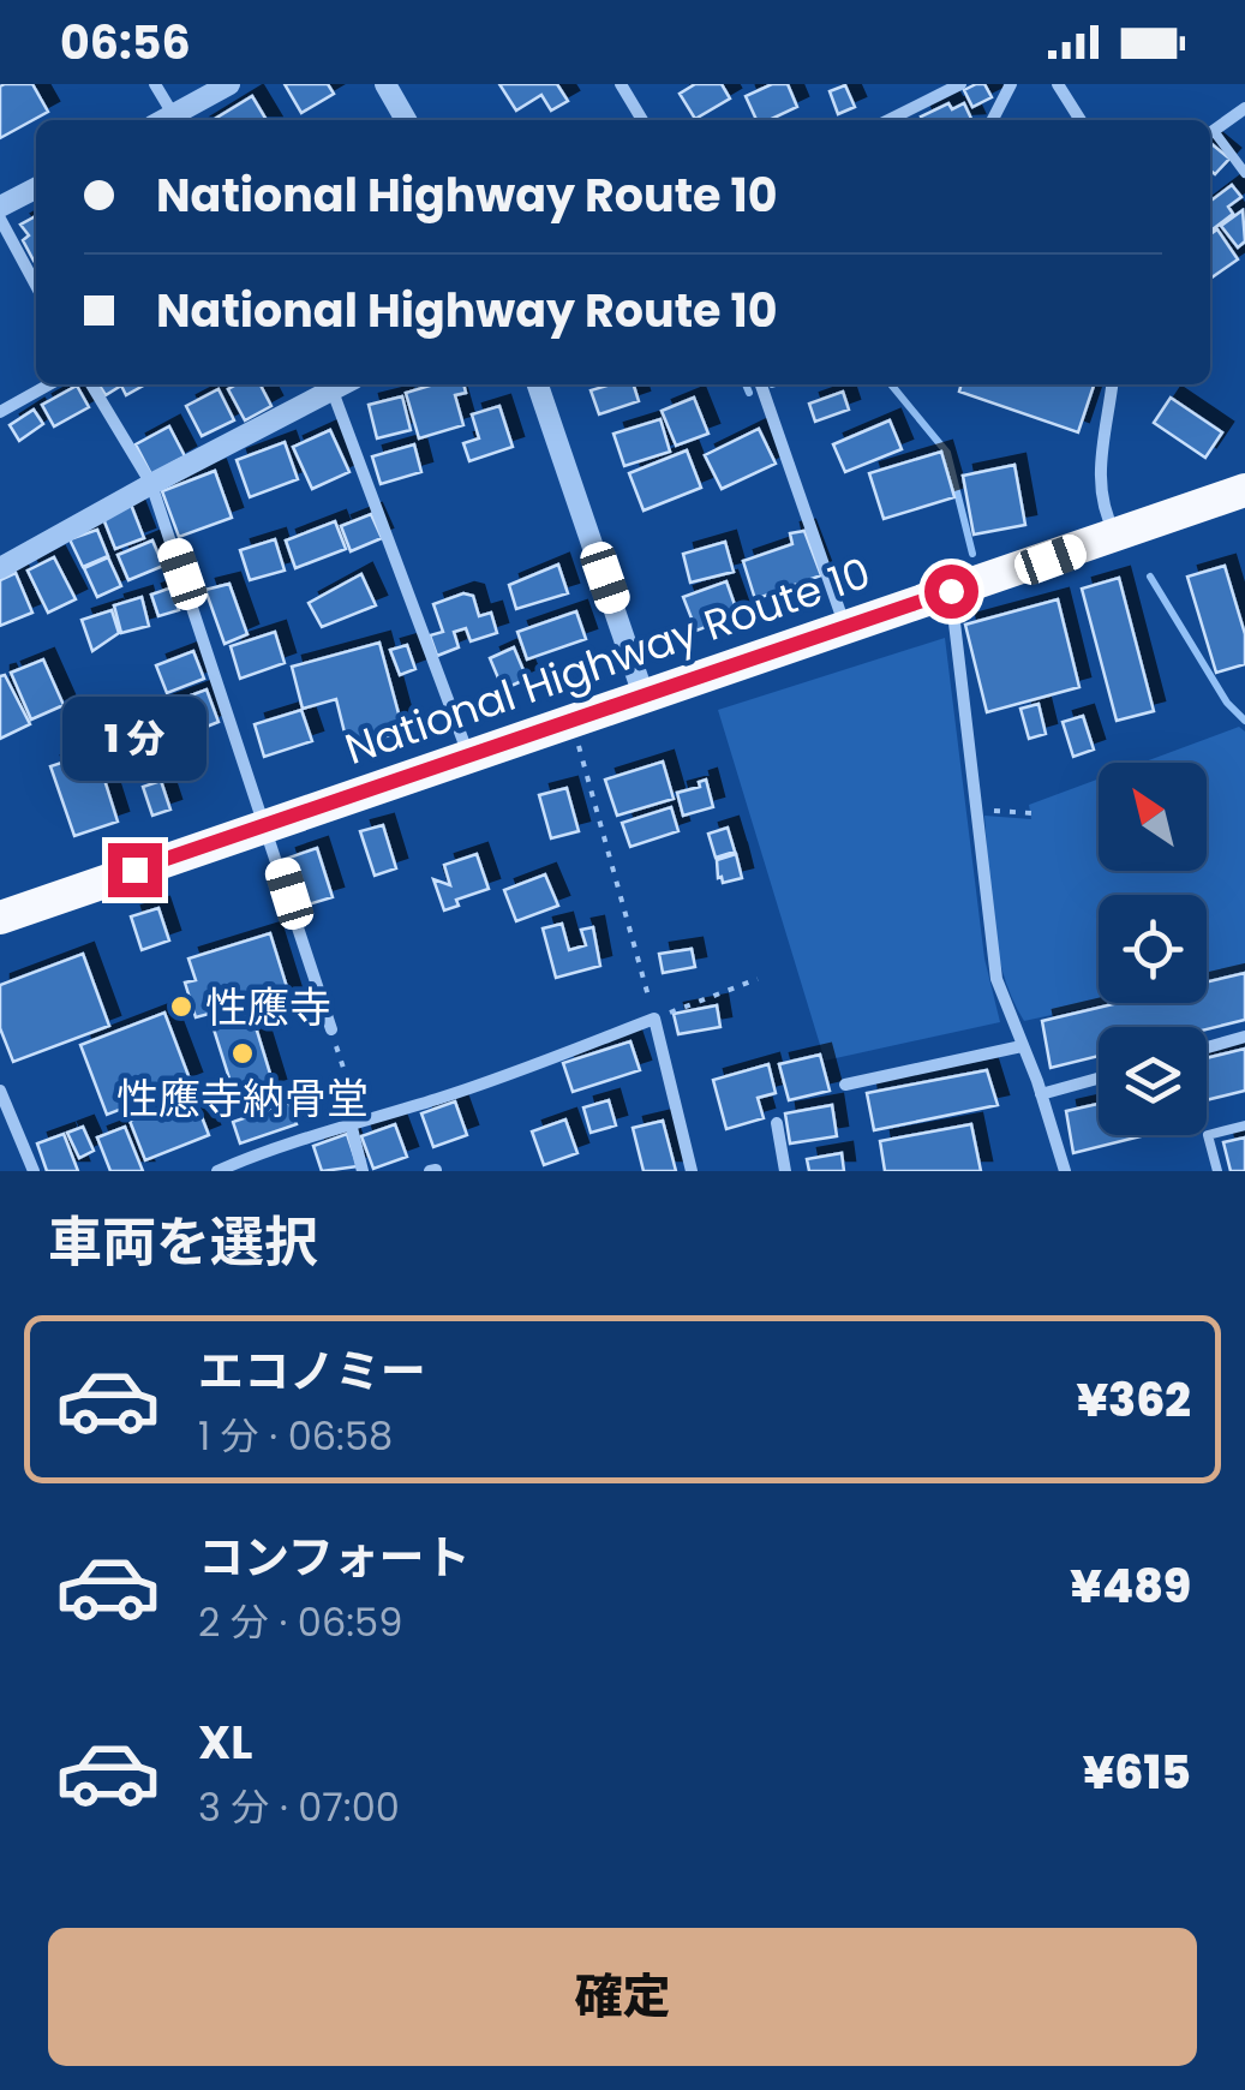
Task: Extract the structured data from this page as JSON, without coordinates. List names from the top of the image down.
{
  "streets": {
    "highway": ["National Highway Route 10"]
  },
  "places": ["性應寺", "性應寺納骨堂"],
  "north": "top left",
  "page": {
    "status": "06:56",
    "banner": ["National Highway Route 10", "National Highway Route 10"],
    "bubble": "1 分",
    "heading": "車両を選択",
    "list": [
      {
        "name": "エコノミー",
        "note": "1 分 · 06:58",
        "value": "¥362"
      },
      {
        "name": "コンフォート",
        "note": "2 分 · 06:59",
        "value": "¥489"
      },
      {
        "name": "XL",
        "note": "3 分 · 07:00",
        "value": "¥615"
      }
    ],
    "buttons": "確定"
  }
}
